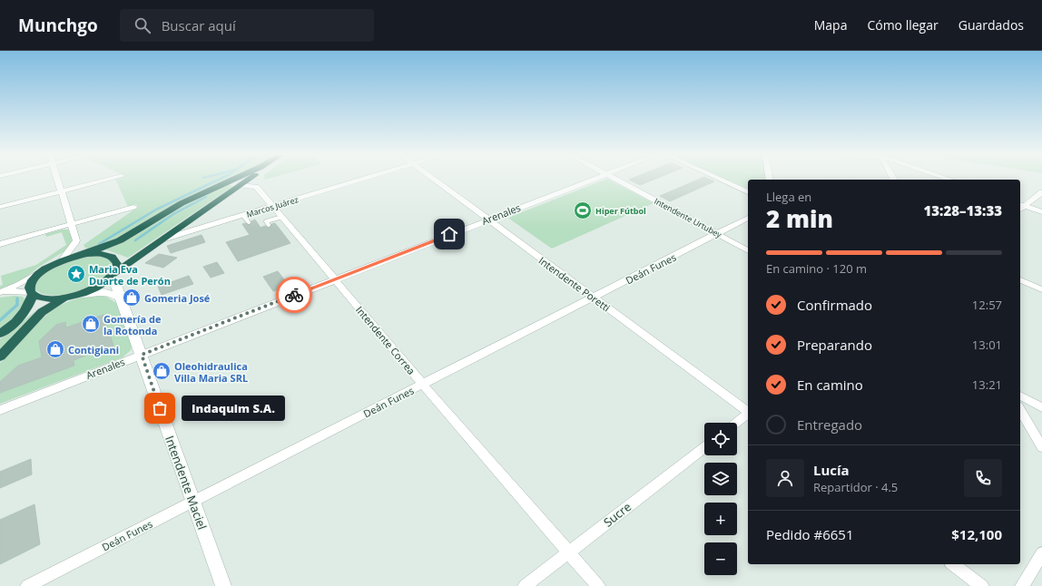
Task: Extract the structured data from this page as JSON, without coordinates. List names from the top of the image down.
{
  "streets": {
    "main road": ["Intendente Maciel"],
    "street": [
      "Marcos Juárez",
      "Arenales",
      "Intendente Urtubey",
      "Deán Funes",
      "Intendente Poretti",
      "Intendente Correa",
      "Sucre"
    ]
  },
  "crossings": [
    ["Marcos Juárez", "Intendente Correa"],
    ["Arenales", "Intendente Poretti"],
    ["Arenales", "Intendente Correa"],
    ["Arenales", "Intendente Maciel"],
    ["Intendente Urtubey", "Deán Funes"],
    ["Deán Funes", "Intendente Poretti"],
    ["Deán Funes", "Intendente Correa"],
    ["Deán Funes", "Intendente Maciel"],
    ["Intendente Correa", "Sucre"]
  ],
  "places": {
    "sports": ["Hiper Fútbol"],
    "place": ["Maria Eva Duarte de Perón"],
    "shop": [
      "Gomeria José",
      "Gomería de la Rotonda",
      "Contigiani",
      "Oleohidraulica Villa Maria SRL"
    ],
    "other": ["Indaquim S.A."]
  },
  "page": {
    "header": "Munchgo",
    "search": "Buscar aquí",
    "nav": ["Mapa", "Cómo llegar", "Guardados"],
    "heading": ["2 min", "Llega en", "13:28–13:33"],
    "panel": [
      "Lucía",
      "Repartidor · 4.5",
      "Pedido #6651",
      "$12,100"
    ],
    "bar": "En camino · 120 m",
    "list": [
      ["Confirmado", "12:57"],
      ["Preparando", "13:01"],
      ["En camino", "13:21"],
      "Entregado"
    ],
    "bubble": "Indaquim S.A.",
    "map_buttons": ["+", "−"]
  }
}
